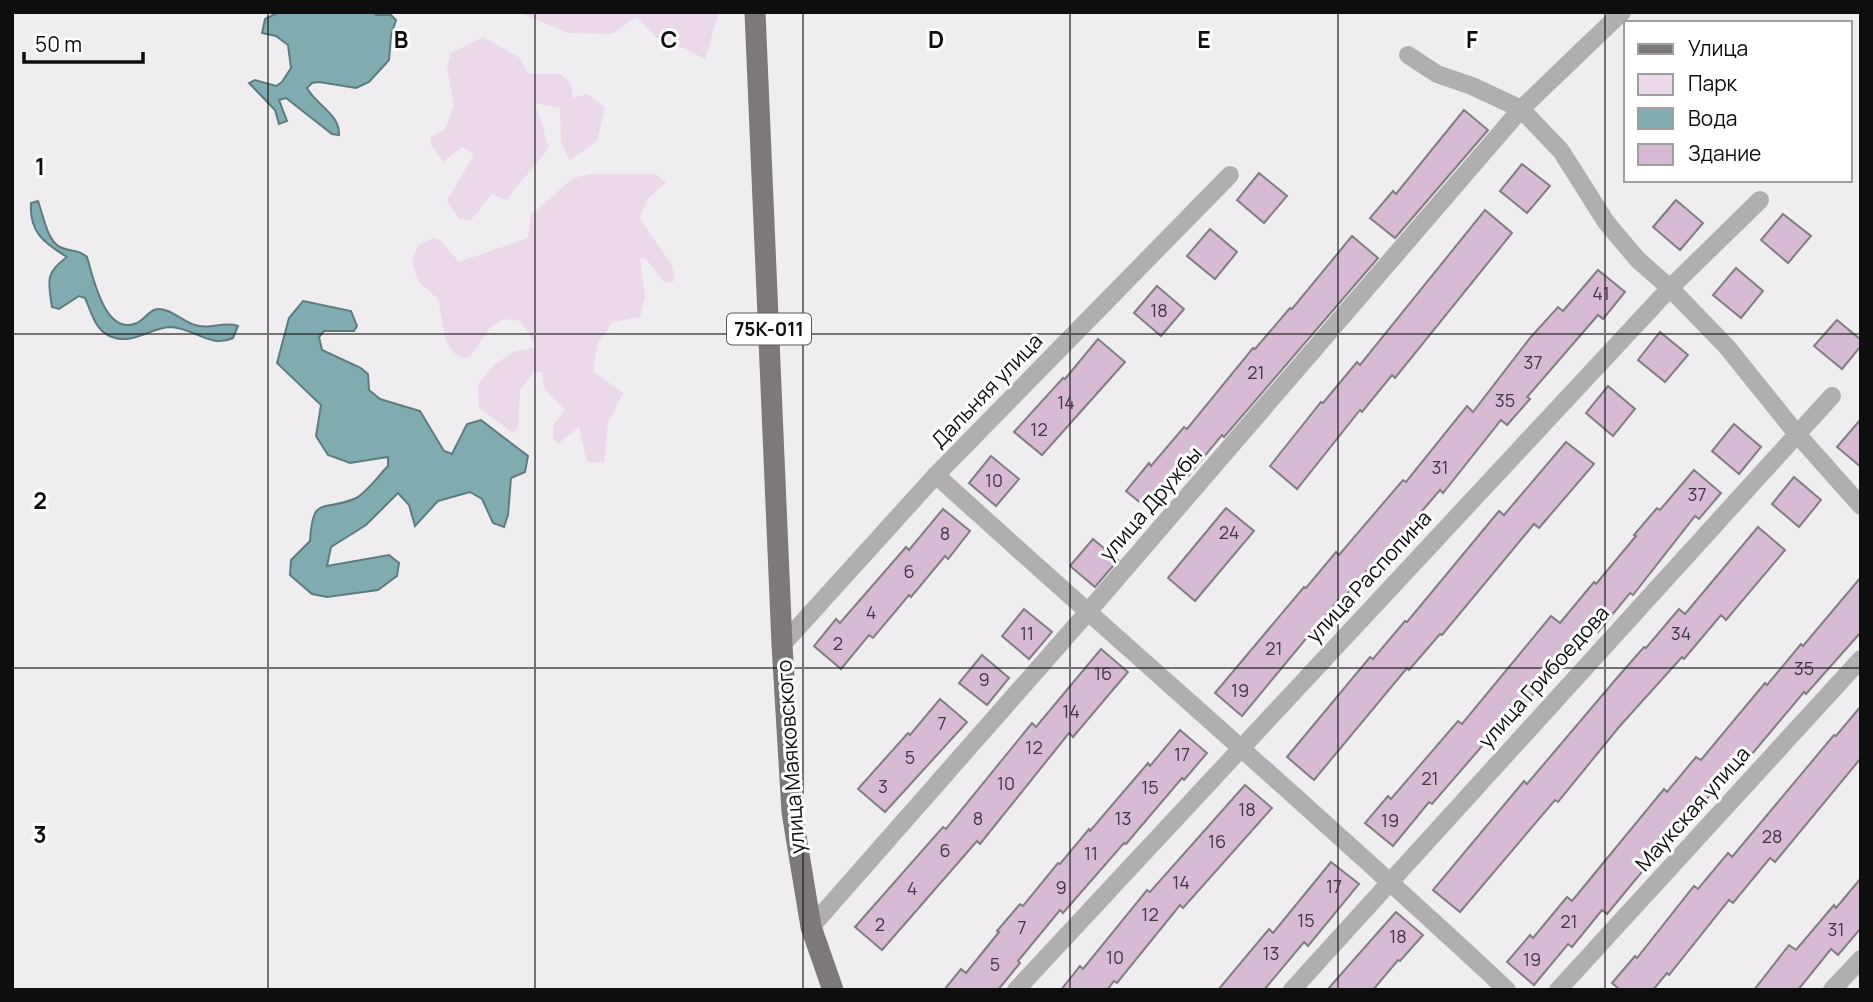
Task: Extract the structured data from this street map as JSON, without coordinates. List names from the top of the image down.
{
  "streets": {
    "main road": ["75К-011", "улица Маяковского"],
    "street": [
      "Дальняя улица",
      "улица Дружбы",
      "улица Распопина",
      "улица Грибоедова",
      "Маукская улица"
    ]
  },
  "crossings": [
    ["75К-011", "Дальняя улица"],
    ["75К-011", "улица Маяковского"],
    ["Дальняя улица", "улица Маяковского"],
    ["улица Дружбы", "улица Маяковского"]
  ],
  "house_numbers": [
    "41",
    "18",
    "37",
    "21",
    "35",
    "14",
    "12",
    "31",
    "10",
    "37",
    "24",
    "8",
    "6",
    "4",
    "11",
    "34",
    "2",
    "21",
    "35",
    "16",
    "9",
    "19",
    "14",
    "7",
    "12",
    "17",
    "5",
    "21",
    "10",
    "3",
    "15",
    "18",
    "8",
    "13",
    "19",
    "28",
    "16",
    "6",
    "11",
    "14",
    "17",
    "9",
    "4",
    "12",
    "15",
    "21",
    "2",
    "7",
    "31",
    "18",
    "13",
    "10",
    "19",
    "5"
  ],
  "legend": [
    "Улица",
    "Парк",
    "Вода",
    "Здание"
  ],
  "scale_bar": "50 m",
  "grid": {
    "columns": [
      "B",
      "C",
      "D",
      "E",
      "F"
    ],
    "rows": ["1", "2", "3"]
  }
}
